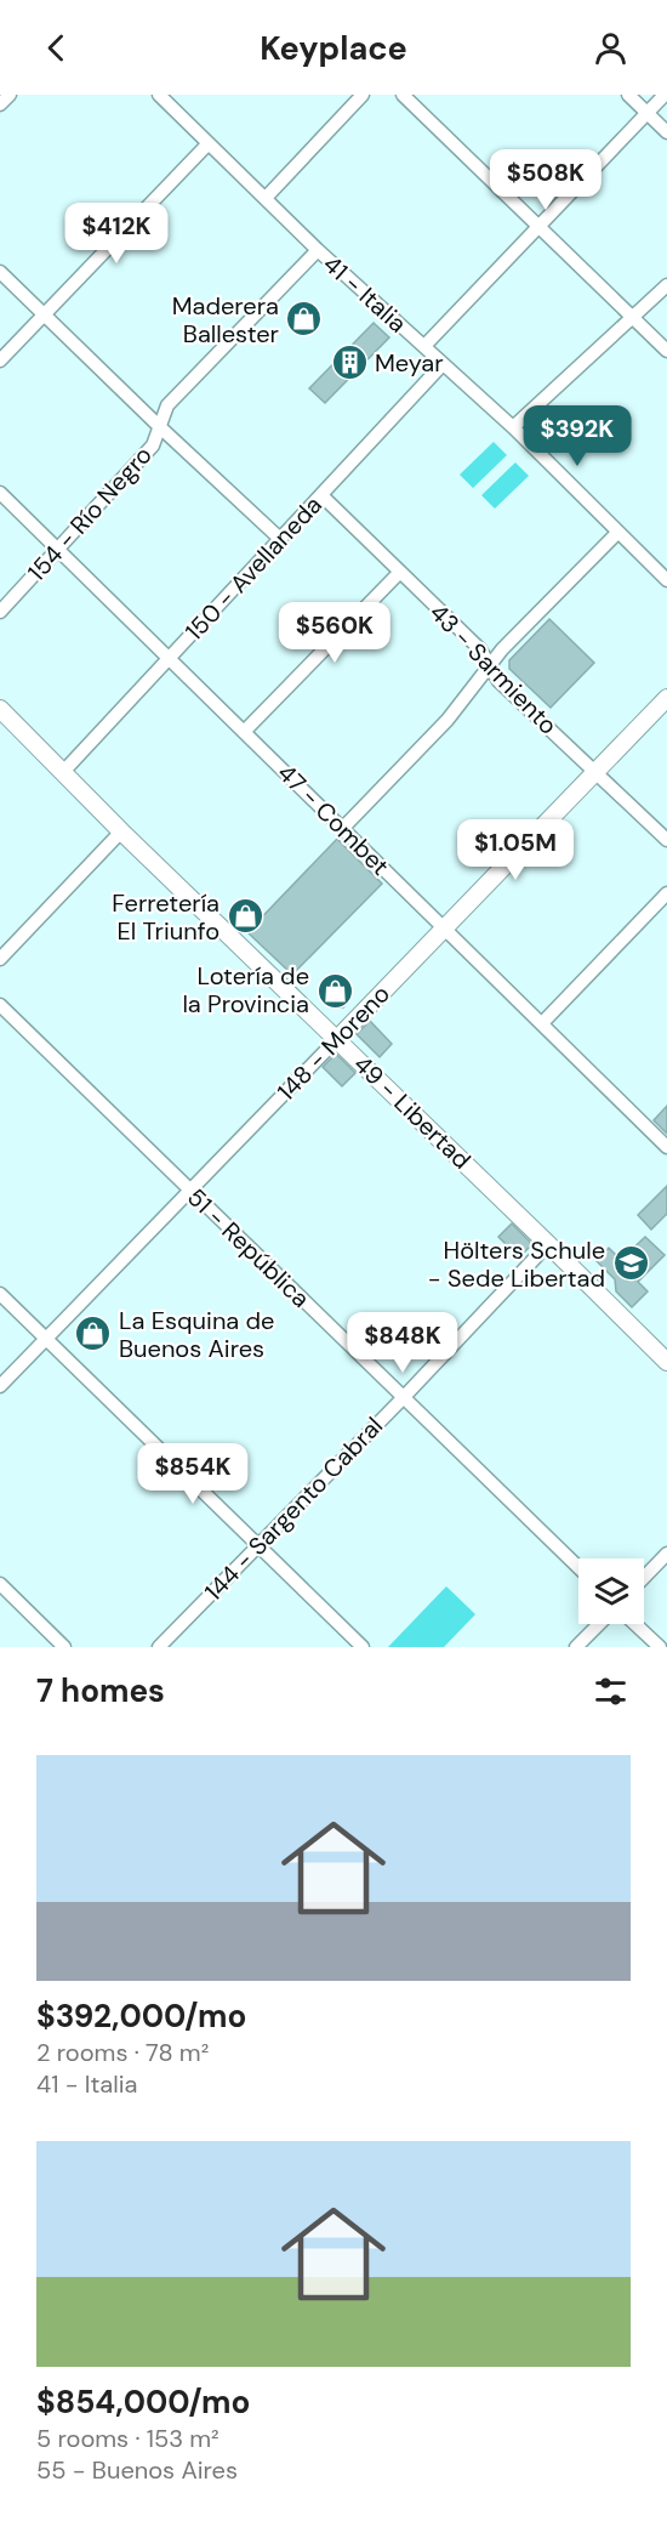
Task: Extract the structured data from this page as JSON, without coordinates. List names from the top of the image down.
{
  "streets": {
    "street": [
      "41 - Italia",
      "154 - Río Negro",
      "150 - Avellaneda",
      "43 - Sarmiento",
      "47 - Combet",
      "148 - Moreno",
      "49 - Libertad",
      "51 - República",
      "144 - Sargento Cabral"
    ]
  },
  "crossings": [
    ["41 - Italia", "154 - Río Negro"],
    ["41 - Italia", "150 - Avellaneda"],
    ["154 - Río Negro", "47 - Combet"],
    ["150 - Avellaneda", "43 - Sarmiento"],
    ["150 - Avellaneda", "47 - Combet"],
    ["150 - Avellaneda", "49 - Libertad"],
    ["43 - Sarmiento", "148 - Moreno"],
    ["47 - Combet", "148 - Moreno"],
    ["148 - Moreno", "49 - Libertad"],
    ["148 - Moreno", "51 - República"],
    ["49 - Libertad", "144 - Sargento Cabral"],
    ["51 - República", "144 - Sargento Cabral"]
  ],
  "places": {
    "shop": [
      "Maderera Ballester",
      "Ferretería El Triunfo",
      "Lotería de la Provincia",
      "La Esquina de Buenos Aires"
    ],
    "building": ["Meyar"],
    "school or university": ["Hölters Schule - Sede Libertad"]
  },
  "page": {
    "header": "Keyplace",
    "price": [
      "$508K",
      "$412K",
      "$392K",
      "$560K",
      "$1.05M",
      "$848K",
      "$854K"
    ],
    "heading": "7 homes",
    "list": [
      {
        "name": "$392,000/mo",
        "note": "2 rooms · 78 m² · 41 - Italia"
      },
      {
        "name": "$854,000/mo",
        "note": "5 rooms · 153 m² · 55 - Buenos Aires"
      }
    ]
  }
}
